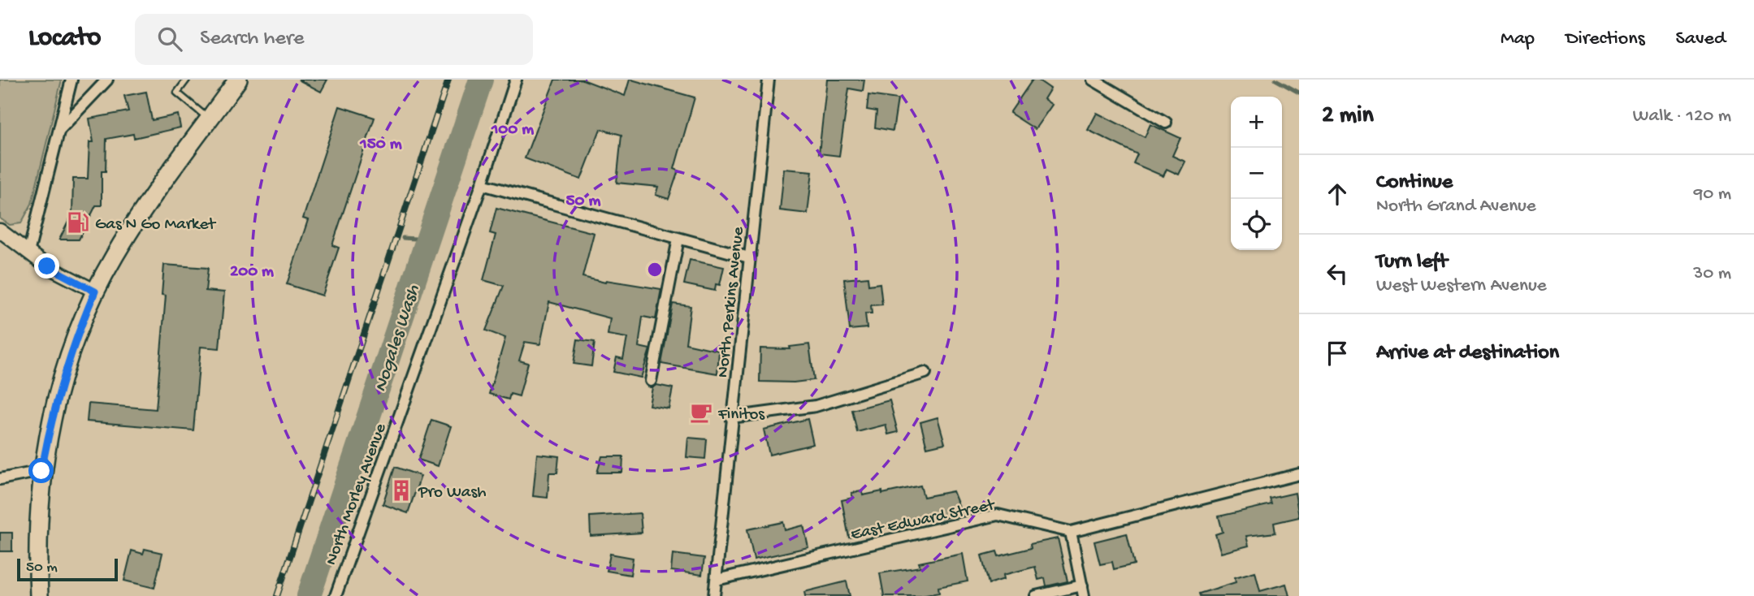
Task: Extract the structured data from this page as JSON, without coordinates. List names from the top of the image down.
{
  "streets": {
    "street": ["North Perkins Avenue", "North Morley Avenue", "East Edward Street"]
  },
  "crossings": [
    ["North Perkins Avenue", "East Edward Street"]
  ],
  "water": ["Nogales Wash"],
  "places": {
    "fuel station": ["Gas N Go Market"],
    "cafe": ["Finitos"],
    "building": ["Pro Wash"]
  },
  "scale_bar": "50 m",
  "page": {
    "header": "Locato",
    "search": "Search here",
    "nav": ["Map", "Directions", "Saved"],
    "heading": ["2 min", "Walk · 120 m"],
    "map_buttons": ["+", "−"],
    "list": [
      ["Continue", "North Grand Avenue", "90 m"],
      ["Turn left", "West Western Avenue", "30 m"],
      "Arrive at destination"
    ],
    "scale": "50 m"
  },
  "rings": [
    "100 m",
    "150 m",
    "50 m",
    "200 m"
  ]
}
